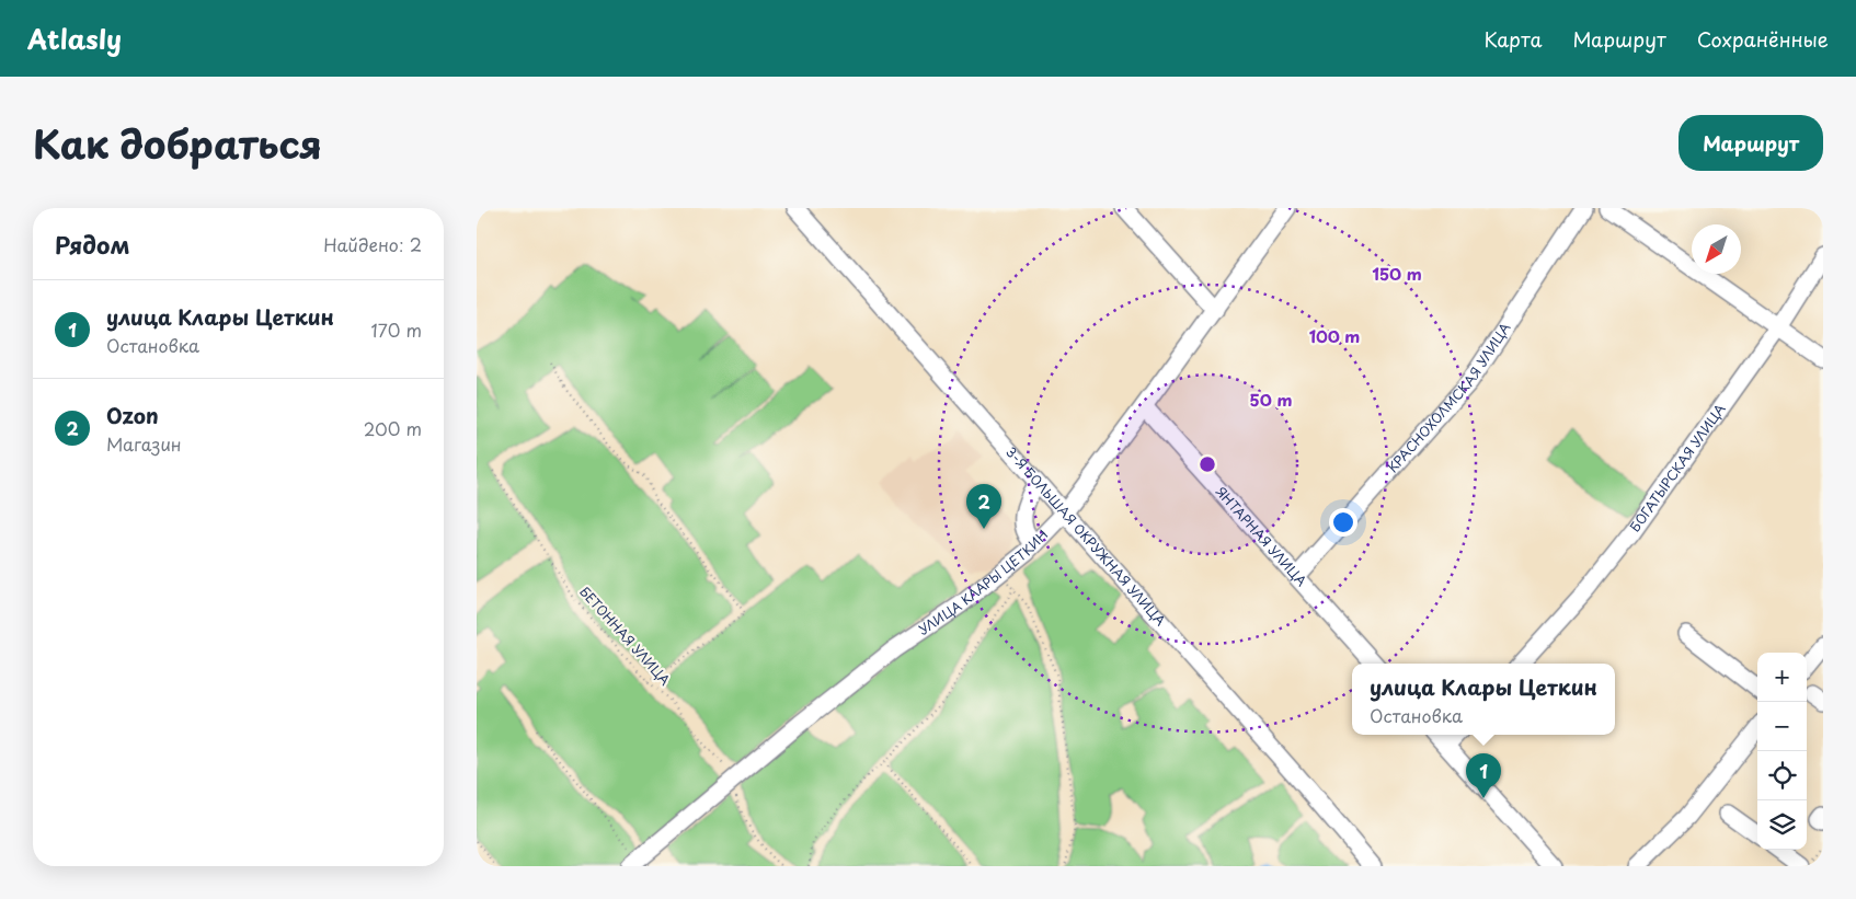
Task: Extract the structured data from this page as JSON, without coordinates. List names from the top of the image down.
{
  "streets": {
    "street": [
      "КРАСНОХОЛМСКАЯ УЛИЦА",
      "БОГАТЫРСКАЯ УЛИЦА",
      "3-Я БОЛЬШАЯ ОКРУЖНАЯ УЛИЦА",
      "ЯНТАРНАЯ УЛИЦА",
      "УЛИЦА КЛАРЫ ЦЕТКИН"
    ],
    "path": ["БЕТОННАЯ УЛИЦА"]
  },
  "crossings": [
    ["КРАСНОХОЛМСКАЯ УЛИЦА", "ЯНТАРНАЯ УЛИЦА"],
    ["3-Я БОЛЬШАЯ ОКРУЖНАЯ УЛИЦА", "УЛИЦА КЛАРЫ ЦЕТКИН"],
    ["ЯНТАРНАЯ УЛИЦА", "УЛИЦА КЛАРЫ ЦЕТКИН"],
    ["УЛИЦА КЛАРЫ ЦЕТКИН", "БЕТОННАЯ УЛИЦА"]
  ],
  "north": "bottom left",
  "page": {
    "header": "Atlasly",
    "nav": ["Карта", "Маршрут", "Сохранённые"],
    "title": "Как добраться",
    "buttons": "Маршрут",
    "heading": ["Рядом", "Найдено: 2"],
    "list": [
      {
        "mark": "1",
        "name": "улица Клары Цеткин",
        "note": "Остановка",
        "value": "170 m"
      },
      {
        "mark": "2",
        "name": "Ozon",
        "note": "Магазин",
        "value": "200 m"
      }
    ],
    "pins": ["2", "1"],
    "map_buttons": ["+", "−"],
    "popup": ["улица Клары Цеткин", "Остановка"]
  },
  "rings": ["150 m", "100 m", "50 m"]
}
